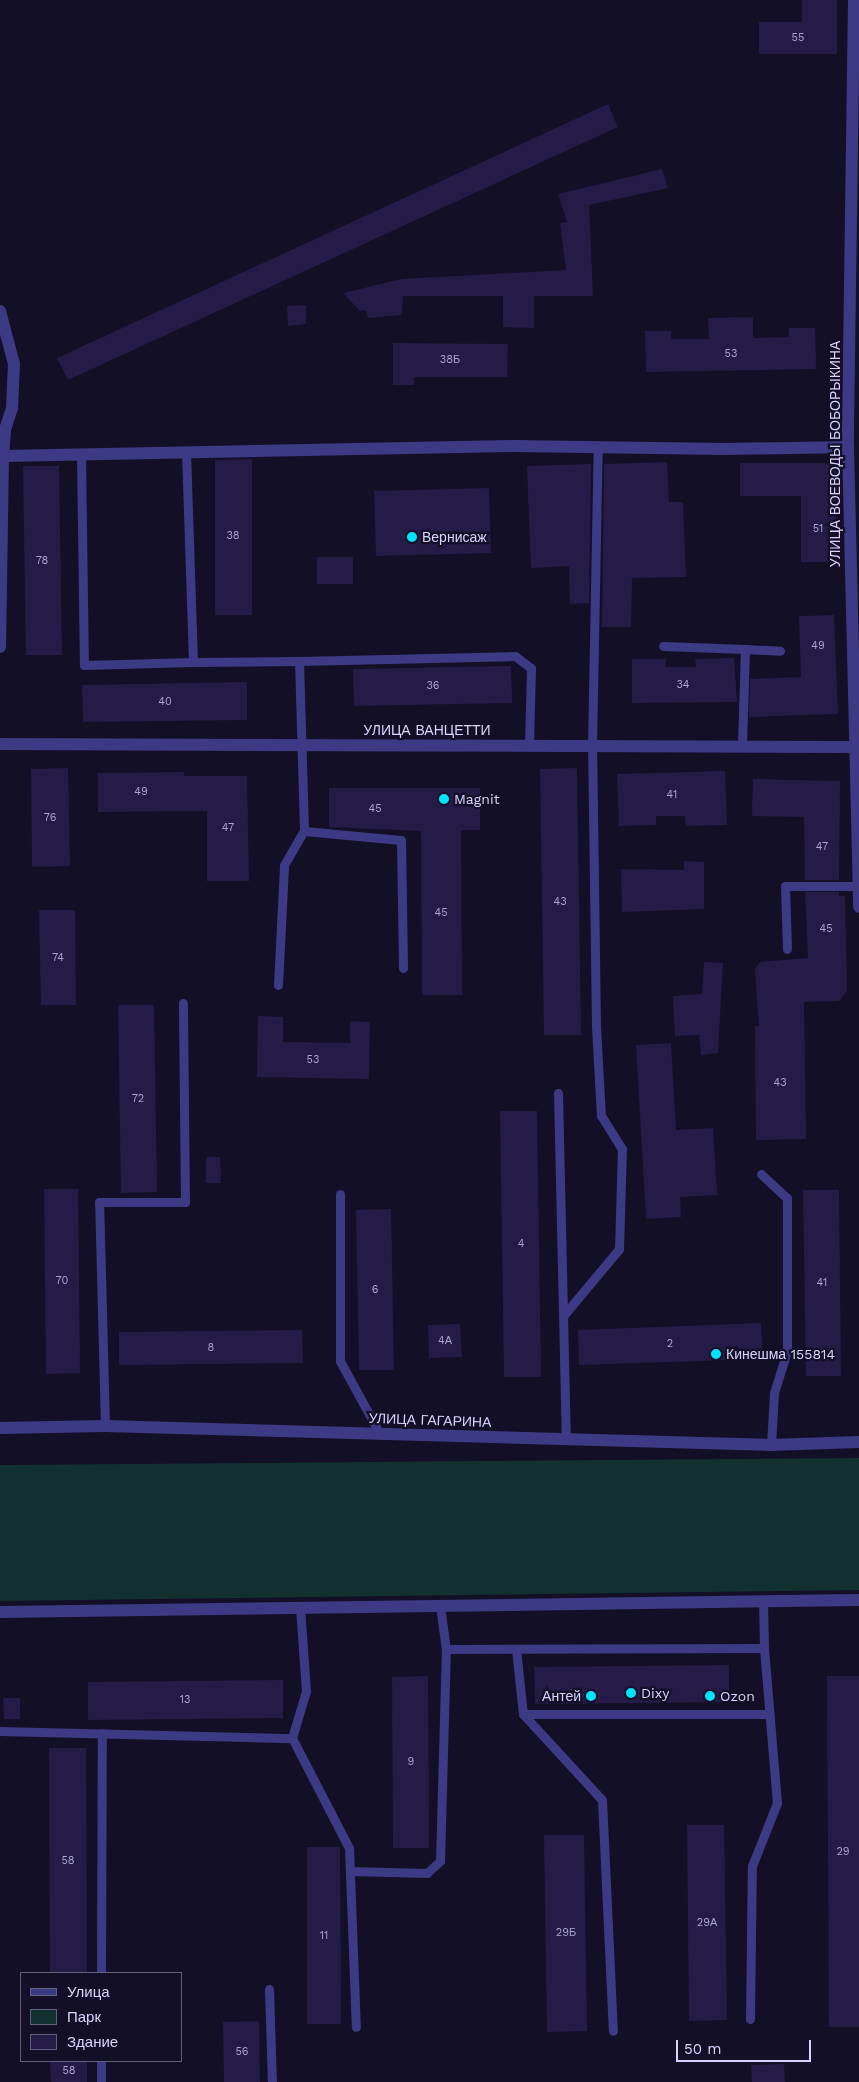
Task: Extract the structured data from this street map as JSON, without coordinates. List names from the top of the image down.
{
  "streets": {
    "street": ["УЛИЦА ВОЕВОДЫ БОБОРЫКИНА", "УЛИЦА ВАНЦЕТТИ", "УЛИЦА ГАГАРИНА"]
  },
  "crossings": [
    ["УЛИЦА ВОЕВОДЫ БОБОРЫКИНА", "УЛИЦА ВАНЦЕТТИ"]
  ],
  "places": [
    "Вернисаж",
    "Magnit",
    "Кинешма 155814",
    "Dixy",
    "Антей",
    "Ozon"
  ],
  "house_numbers": [
    "55",
    "53",
    "38Б",
    "51",
    "38",
    "78",
    "49",
    "34",
    "36",
    "40",
    "49",
    "41",
    "45",
    "76",
    "47",
    "47",
    "43",
    "45",
    "45",
    "74",
    "53",
    "43",
    "72",
    "4",
    "70",
    "41",
    "6",
    "4А",
    "2",
    "8",
    "13",
    "9",
    "29",
    "58",
    "29А",
    "29Б",
    "11",
    "56",
    "58"
  ],
  "legend": ["Улица", "Парк", "Здание"],
  "scale_bar": "50 m"
}
